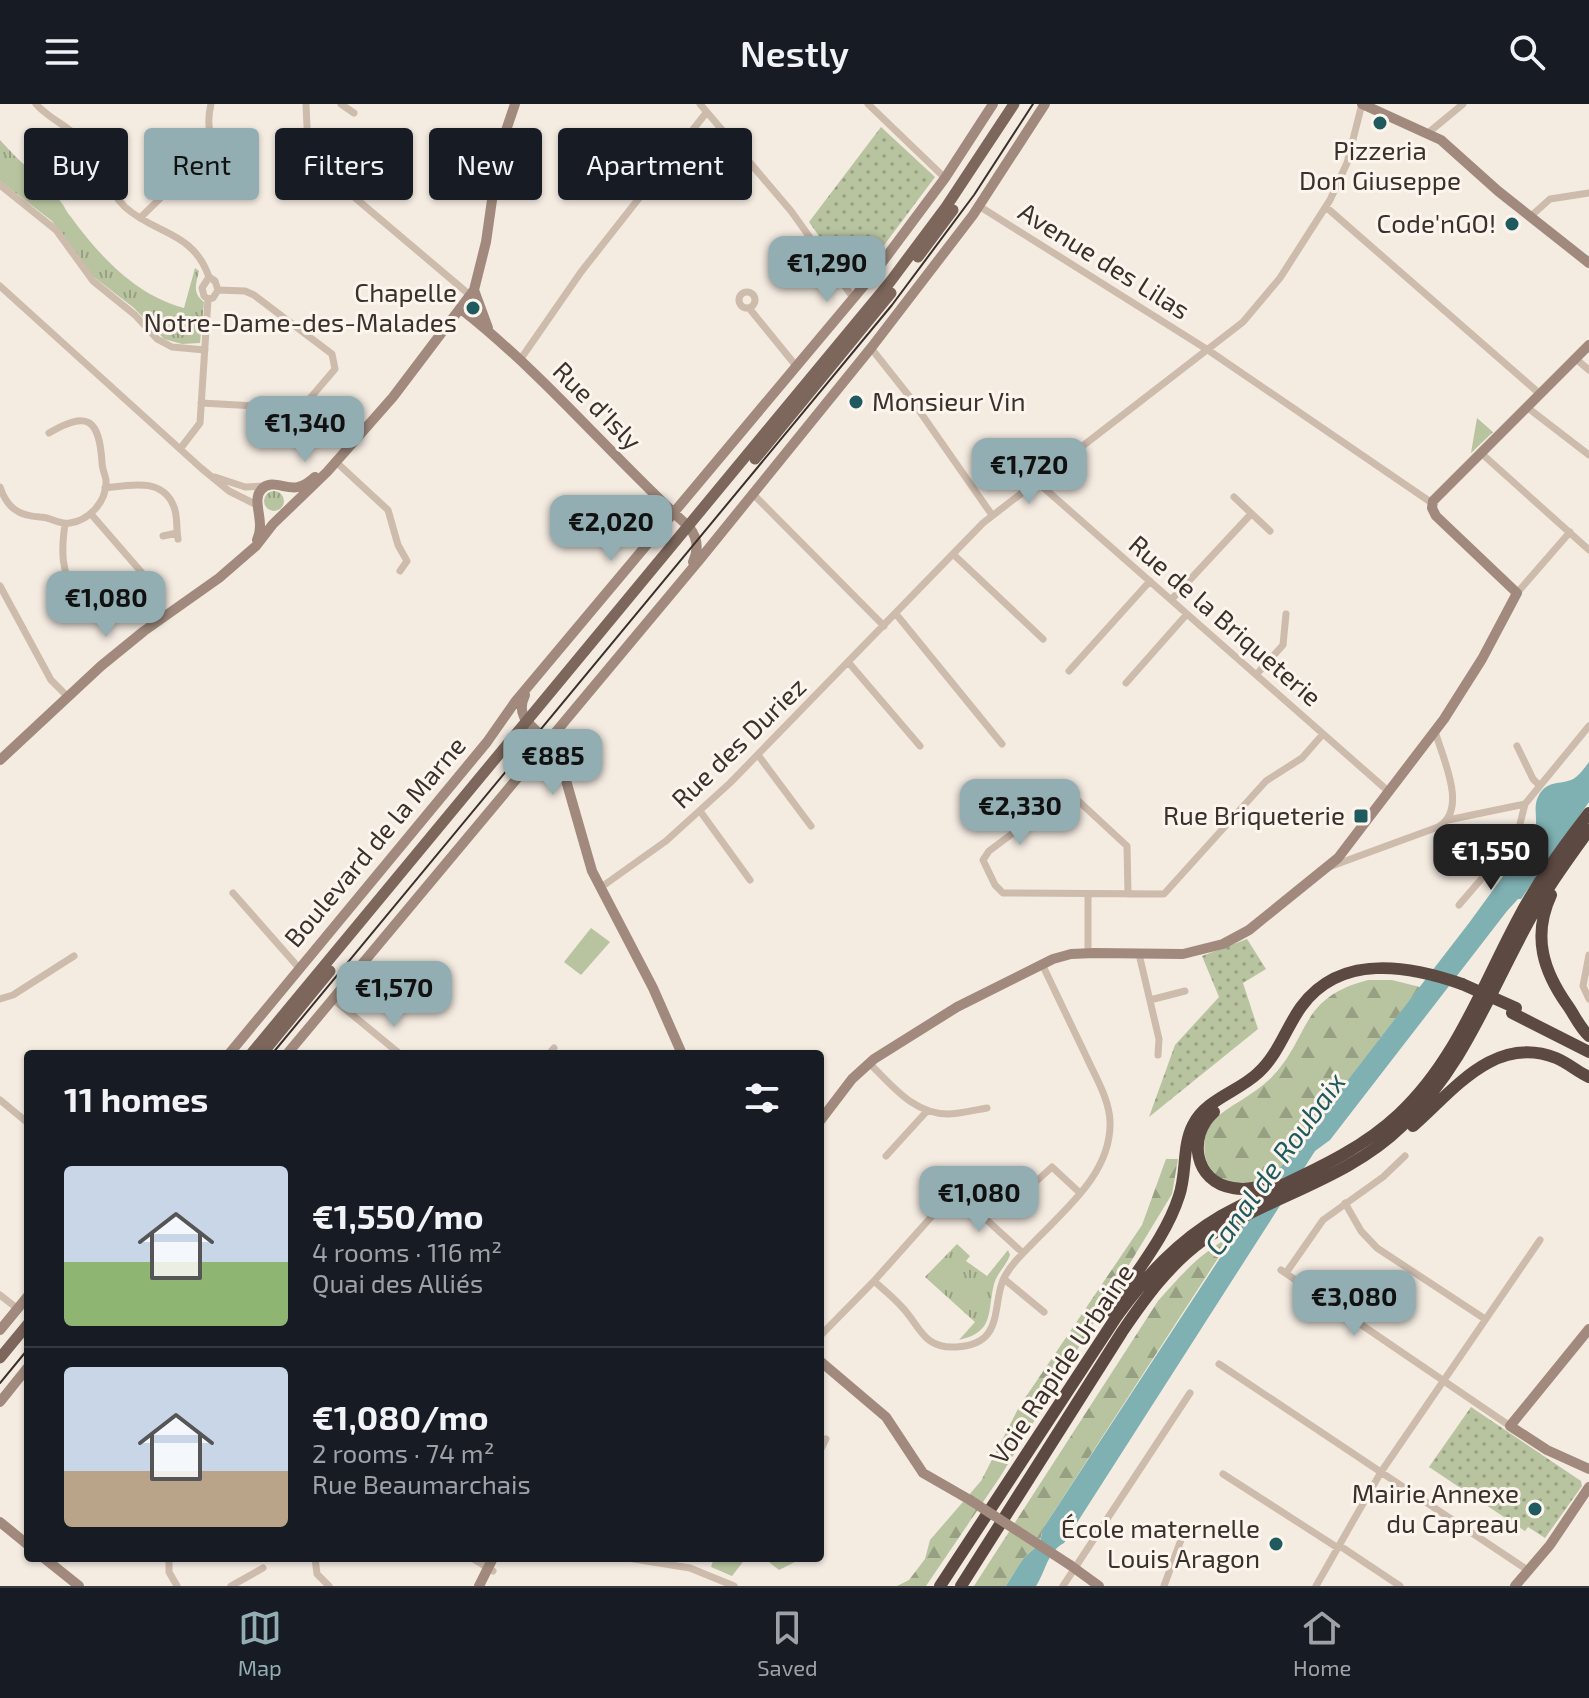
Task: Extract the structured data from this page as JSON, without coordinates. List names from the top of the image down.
{
  "streets": {
    "highway": ["Voie Rapide Urbaine"],
    "main road": ["Boulevard de la Marne"],
    "street": [
      "Avenue des Lilas",
      "Rue d'Isly",
      "Rue de la Briqueterie",
      "Rue des Duriez"
    ]
  },
  "crossings": [
    ["Avenue des Lilas", "Rue des Duriez"],
    ["Rue d'Isly", "Boulevard de la Marne"],
    ["Rue de la Briqueterie", "Rue des Duriez"]
  ],
  "water": ["Canal de Roubaix"],
  "places": {
    "other": [
      "Pizzeria Don Giuseppe",
      "Code'nGO!",
      "Chapelle Notre-Dame-des-Malades",
      "Monsieur Vin",
      "Mairie Annexe du Capreau",
      "École maternelle Louis Aragon"
    ],
    "transit": ["Rue Briqueterie"]
  },
  "page": {
    "header": "Nestly",
    "chip": [
      "Buy",
      "Rent",
      "Filters",
      "New",
      "Apartment"
    ],
    "price": [
      "€1,290",
      "€1,340",
      "€1,720",
      "€2,020",
      "€1,080",
      "€885",
      "€2,330",
      "€1,550",
      "€1,570",
      "€1,080",
      "€3,080"
    ],
    "heading": "11 homes",
    "list": [
      {
        "name": "€1,550/mo",
        "note": "4 rooms · 116 m² · Quai des Alliés"
      },
      {
        "name": "€1,080/mo",
        "note": "2 rooms · 74 m² · Rue Beaumarchais"
      }
    ],
    "tabs": ["Map", "Saved", "Home"]
  }
}
